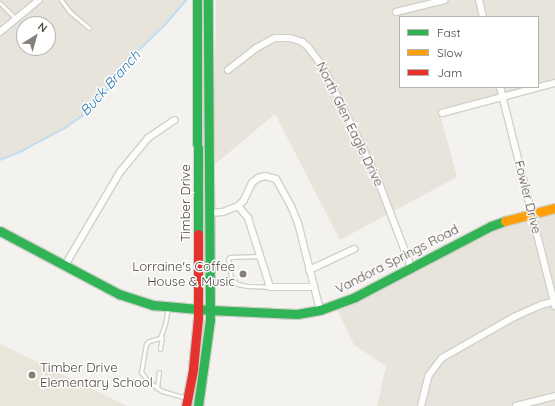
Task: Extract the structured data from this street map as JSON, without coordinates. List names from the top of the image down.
{
  "streets": {
    "main road": ["Timber Drive", "Vandora Springs Road"],
    "street": ["North Glen Eagle Drive", "Fowler Drive"]
  },
  "crossings": [
    ["North Glen Eagle Drive", "Vandora Springs Road"],
    ["Fowler Drive", "Vandora Springs Road"],
    ["Timber Drive", "Vandora Springs Road"]
  ],
  "water": ["Buck Branch"],
  "places": ["Lorraine's Coffee House & Music", "Timber Drive Elementary School"],
  "legend": ["Fast", "Slow", "Jam"],
  "north": "top right"
}
